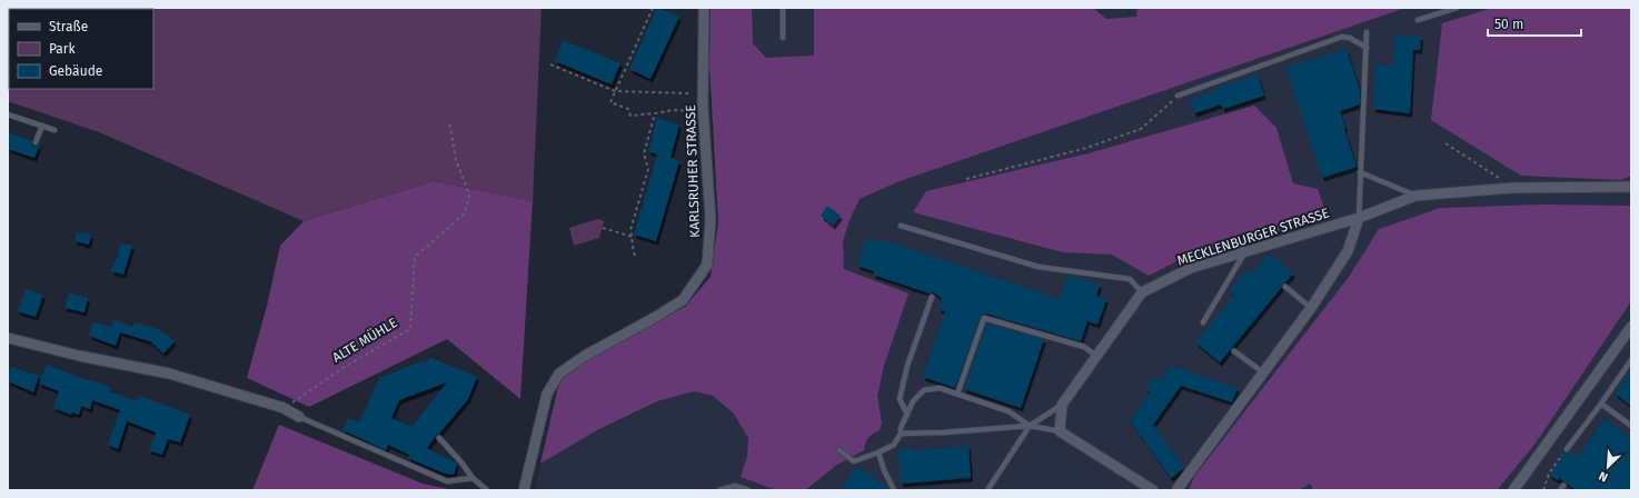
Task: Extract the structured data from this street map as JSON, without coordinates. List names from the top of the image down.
{
  "streets": {
    "street": ["KARLSRUHER STRASSE", "MECKLENBURGER STRASSE"],
    "path": ["ALTE MÜHLE"]
  },
  "legend": ["Straße", "Park", "Gebäude"],
  "scale_bar": "50 m",
  "north": "bottom left"
}
